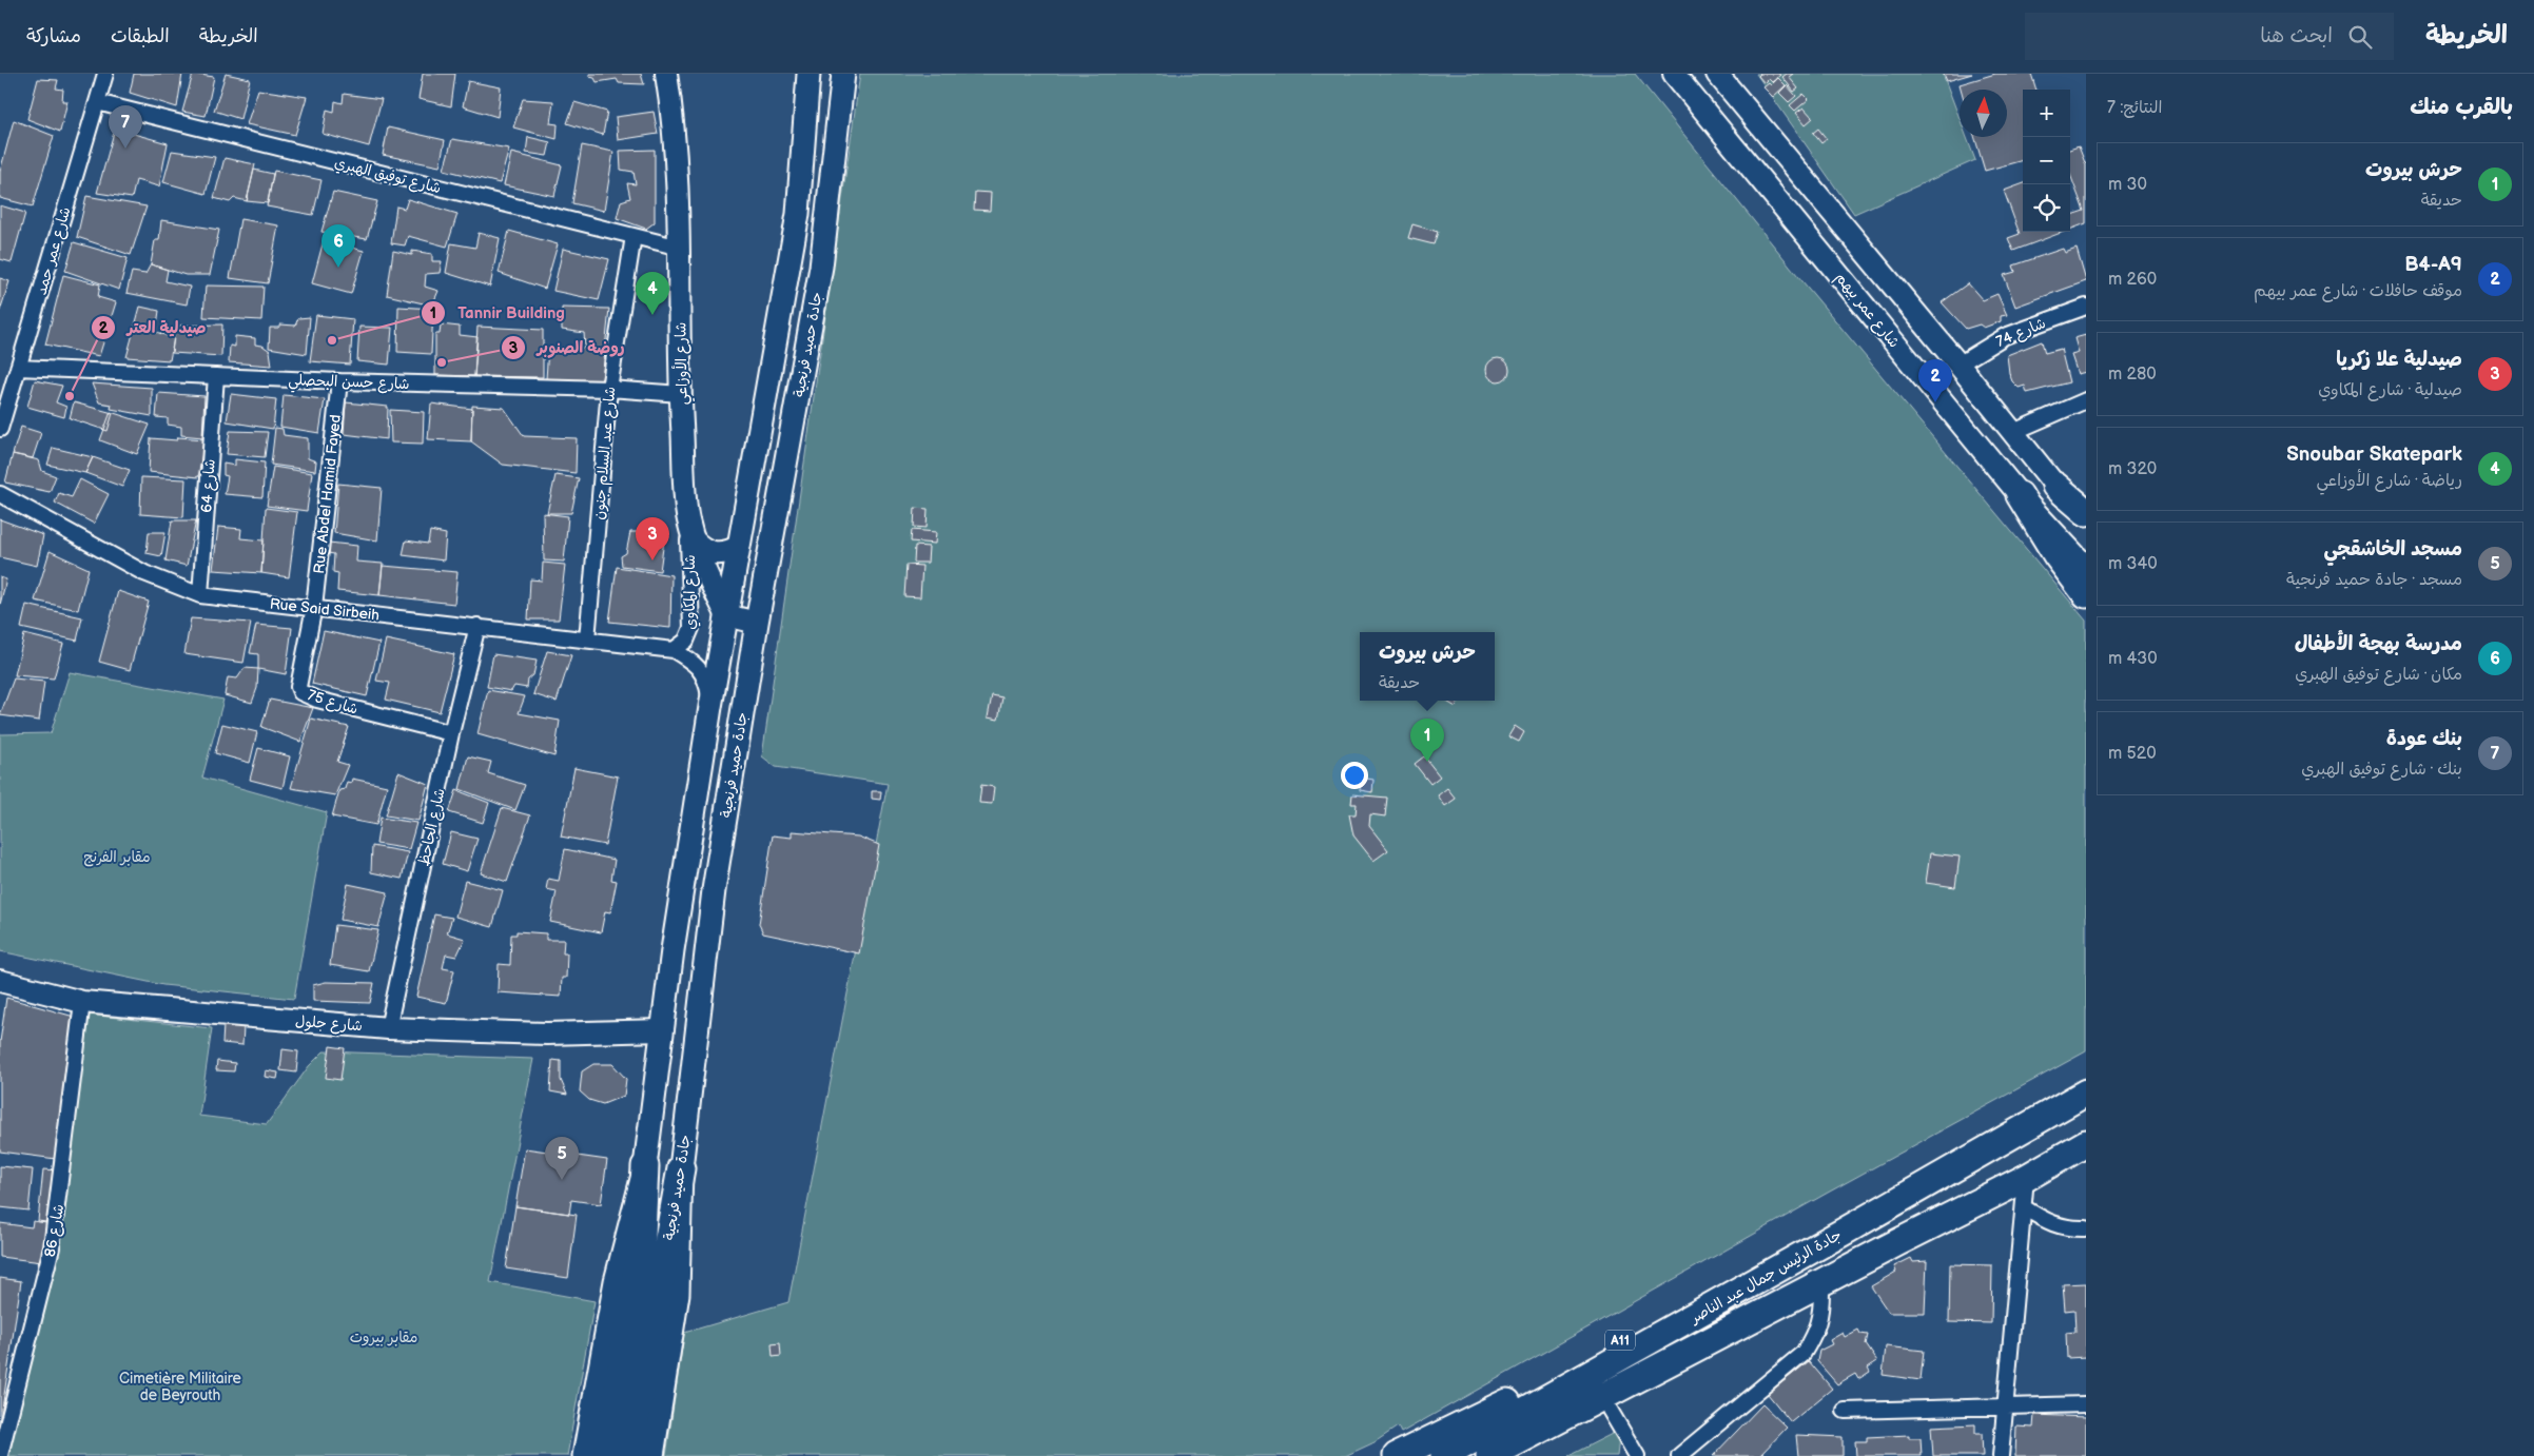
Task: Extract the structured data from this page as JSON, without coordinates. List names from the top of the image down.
{
  "streets": {
    "highway": ["جادة حميد فرنجية", "جادة الرئيس جمال عبد الناصر", "A11"],
    "main road": ["شارع عمر بيهم", "شارع الأوزاعي", "شارع جلول"],
    "street": [
      "شارع توفيق الهبري",
      "شارع عمر حمد",
      "شارع 74",
      "شارع حسن البحصلي",
      "شارع عبد السلام جنون",
      "شارع 64",
      "Rue Abdel Hamid Fayed",
      "شارع المكاوي",
      "Rue Said Sirbeih",
      "شارع 75",
      "شارع الجاحظ",
      "شارع 86"
    ]
  },
  "crossings": [
    ["شارع توفيق الهبري", "شارع عمر حمد"],
    ["شارع توفيق الهبري", "شارع الأوزاعي"],
    ["شارع توفيق الهبري", "شارع عبد السلام جنون"],
    ["شارع عمر حمد", "شارع حسن البحصلي"],
    ["جادة حميد فرنجية", "شارع الأوزاعي"],
    ["جادة حميد فرنجية", "شارع المكاوي"],
    ["جادة حميد فرنجية", "شارع جلول"],
    ["شارع الأوزاعي", "شارع حسن البحصلي"],
    ["شارع الأوزاعي", "شارع المكاوي"],
    ["شارع حسن البحصلي", "شارع عبد السلام جنون"],
    ["شارع حسن البحصلي", "شارع 64"],
    ["شارع حسن البحصلي", "Rue Abdel Hamid Fayed"],
    ["شارع عبد السلام جنون", "Rue Said Sirbeih"],
    ["شارع 64", "Rue Said Sirbeih"],
    ["Rue Abdel Hamid Fayed", "Rue Said Sirbeih"],
    ["Rue Abdel Hamid Fayed", "شارع 75"],
    ["شارع المكاوي", "Rue Said Sirbeih"],
    ["Rue Said Sirbeih", "شارع 75"],
    ["Rue Said Sirbeih", "شارع الجاحظ"],
    ["شارع 75", "شارع الجاحظ"],
    ["شارع الجاحظ", "شارع جلول"],
    ["شارع جلول", "شارع 86"],
    ["جادة الرئيس جمال عبد الناصر", "A11"]
  ],
  "parks": ["مقابر الفرنج", "مقابر بيروت", "Cimetière Militaire de Beyrouth"],
  "places": ["Tannir Building", "روضة الصنوبر", "صيدلية العتر"],
  "north": "top",
  "page": {
    "header": "الخريطة",
    "search": "ابحث هنا",
    "nav": ["الخريطة", "الطبقات", "مشاركة"],
    "heading": ["بالقرب منك", "النتائج: 7"],
    "map_buttons": ["+", "−"],
    "pins": [
      "7",
      "6",
      "4",
      "2",
      "3",
      "1",
      "5"
    ],
    "list": [
      {
        "mark": "1",
        "name": "حرش بيروت",
        "note": "حديقة",
        "value": "30 m"
      },
      {
        "mark": "2",
        "name": "B4-A9",
        "note": "موقف حافلات · شارع عمر بيهم",
        "value": "260 m"
      },
      {
        "mark": "3",
        "name": "صيدلية علا زكريا",
        "note": "صيدلية · شارع المكاوي",
        "value": "280 m"
      },
      {
        "mark": "4",
        "name": "Snoubar Skatepark",
        "note": "رياضة · شارع الأوزاعي",
        "value": "320 m"
      },
      {
        "mark": "5",
        "name": "مسجد الخاشقجي",
        "note": "مسجد · جادة حميد فرنجية",
        "value": "340 m"
      },
      {
        "mark": "6",
        "name": "مدرسة بهجة الأطفال",
        "note": "مكان · شارع توفيق الهبري",
        "value": "430 m"
      },
      {
        "mark": "7",
        "name": "بنك عودة",
        "note": "بنك · شارع توفيق الهبري",
        "value": "520 m"
      }
    ],
    "popup": ["حرش بيروت", "حديقة"]
  }
}
